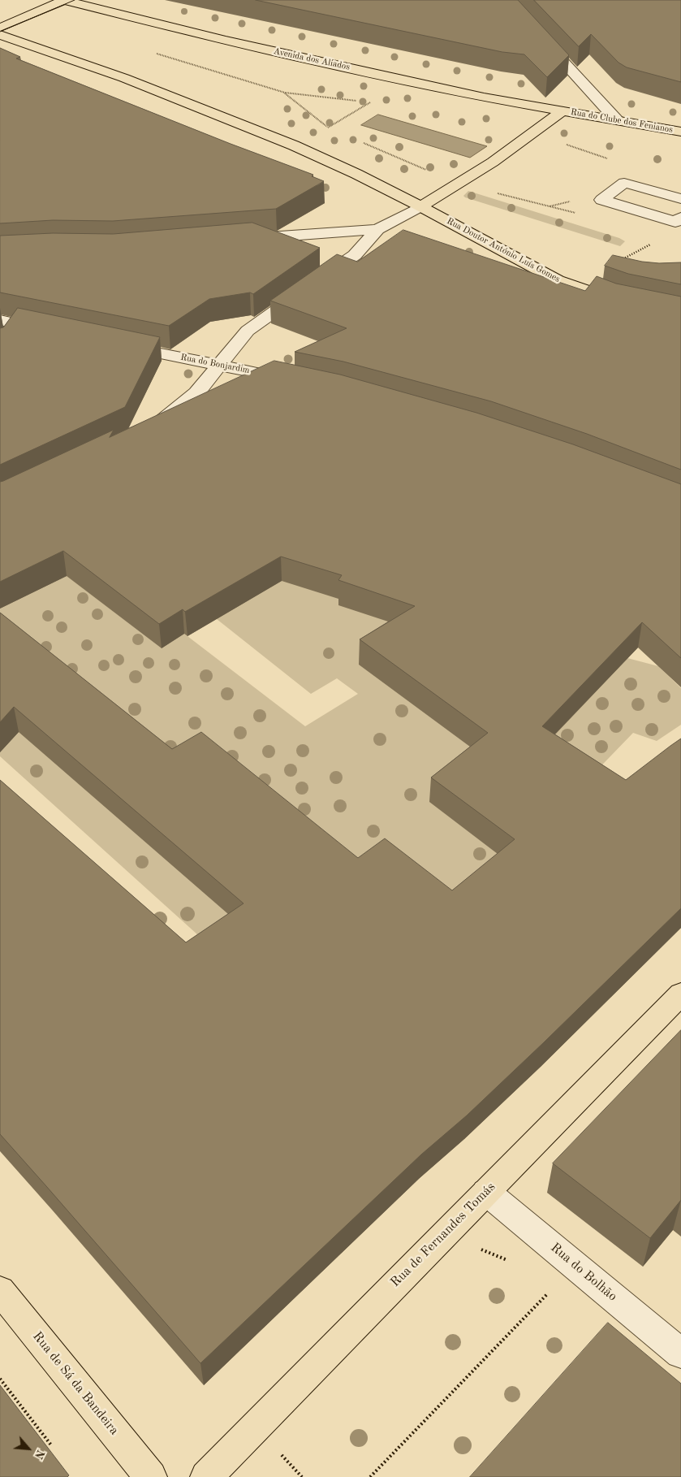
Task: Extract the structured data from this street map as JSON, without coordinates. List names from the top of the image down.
{
  "streets": {
    "main road": [
      "Avenida dos Aliados",
      "Rua do Clube dos Fenianos",
      "Rua Doutor António Luís Gomes",
      "Rua de Fernandes Tomás",
      "Rua de Sá da Bandeira"
    ],
    "street": ["Rua do Bonjardim", "Rua do Bolhão"]
  },
  "crossings": [
    ["Avenida dos Aliados", "Rua do Clube dos Fenianos"],
    ["Rua de Fernandes Tomás", "Rua do Bolhão"]
  ],
  "north": "bottom right"
}
